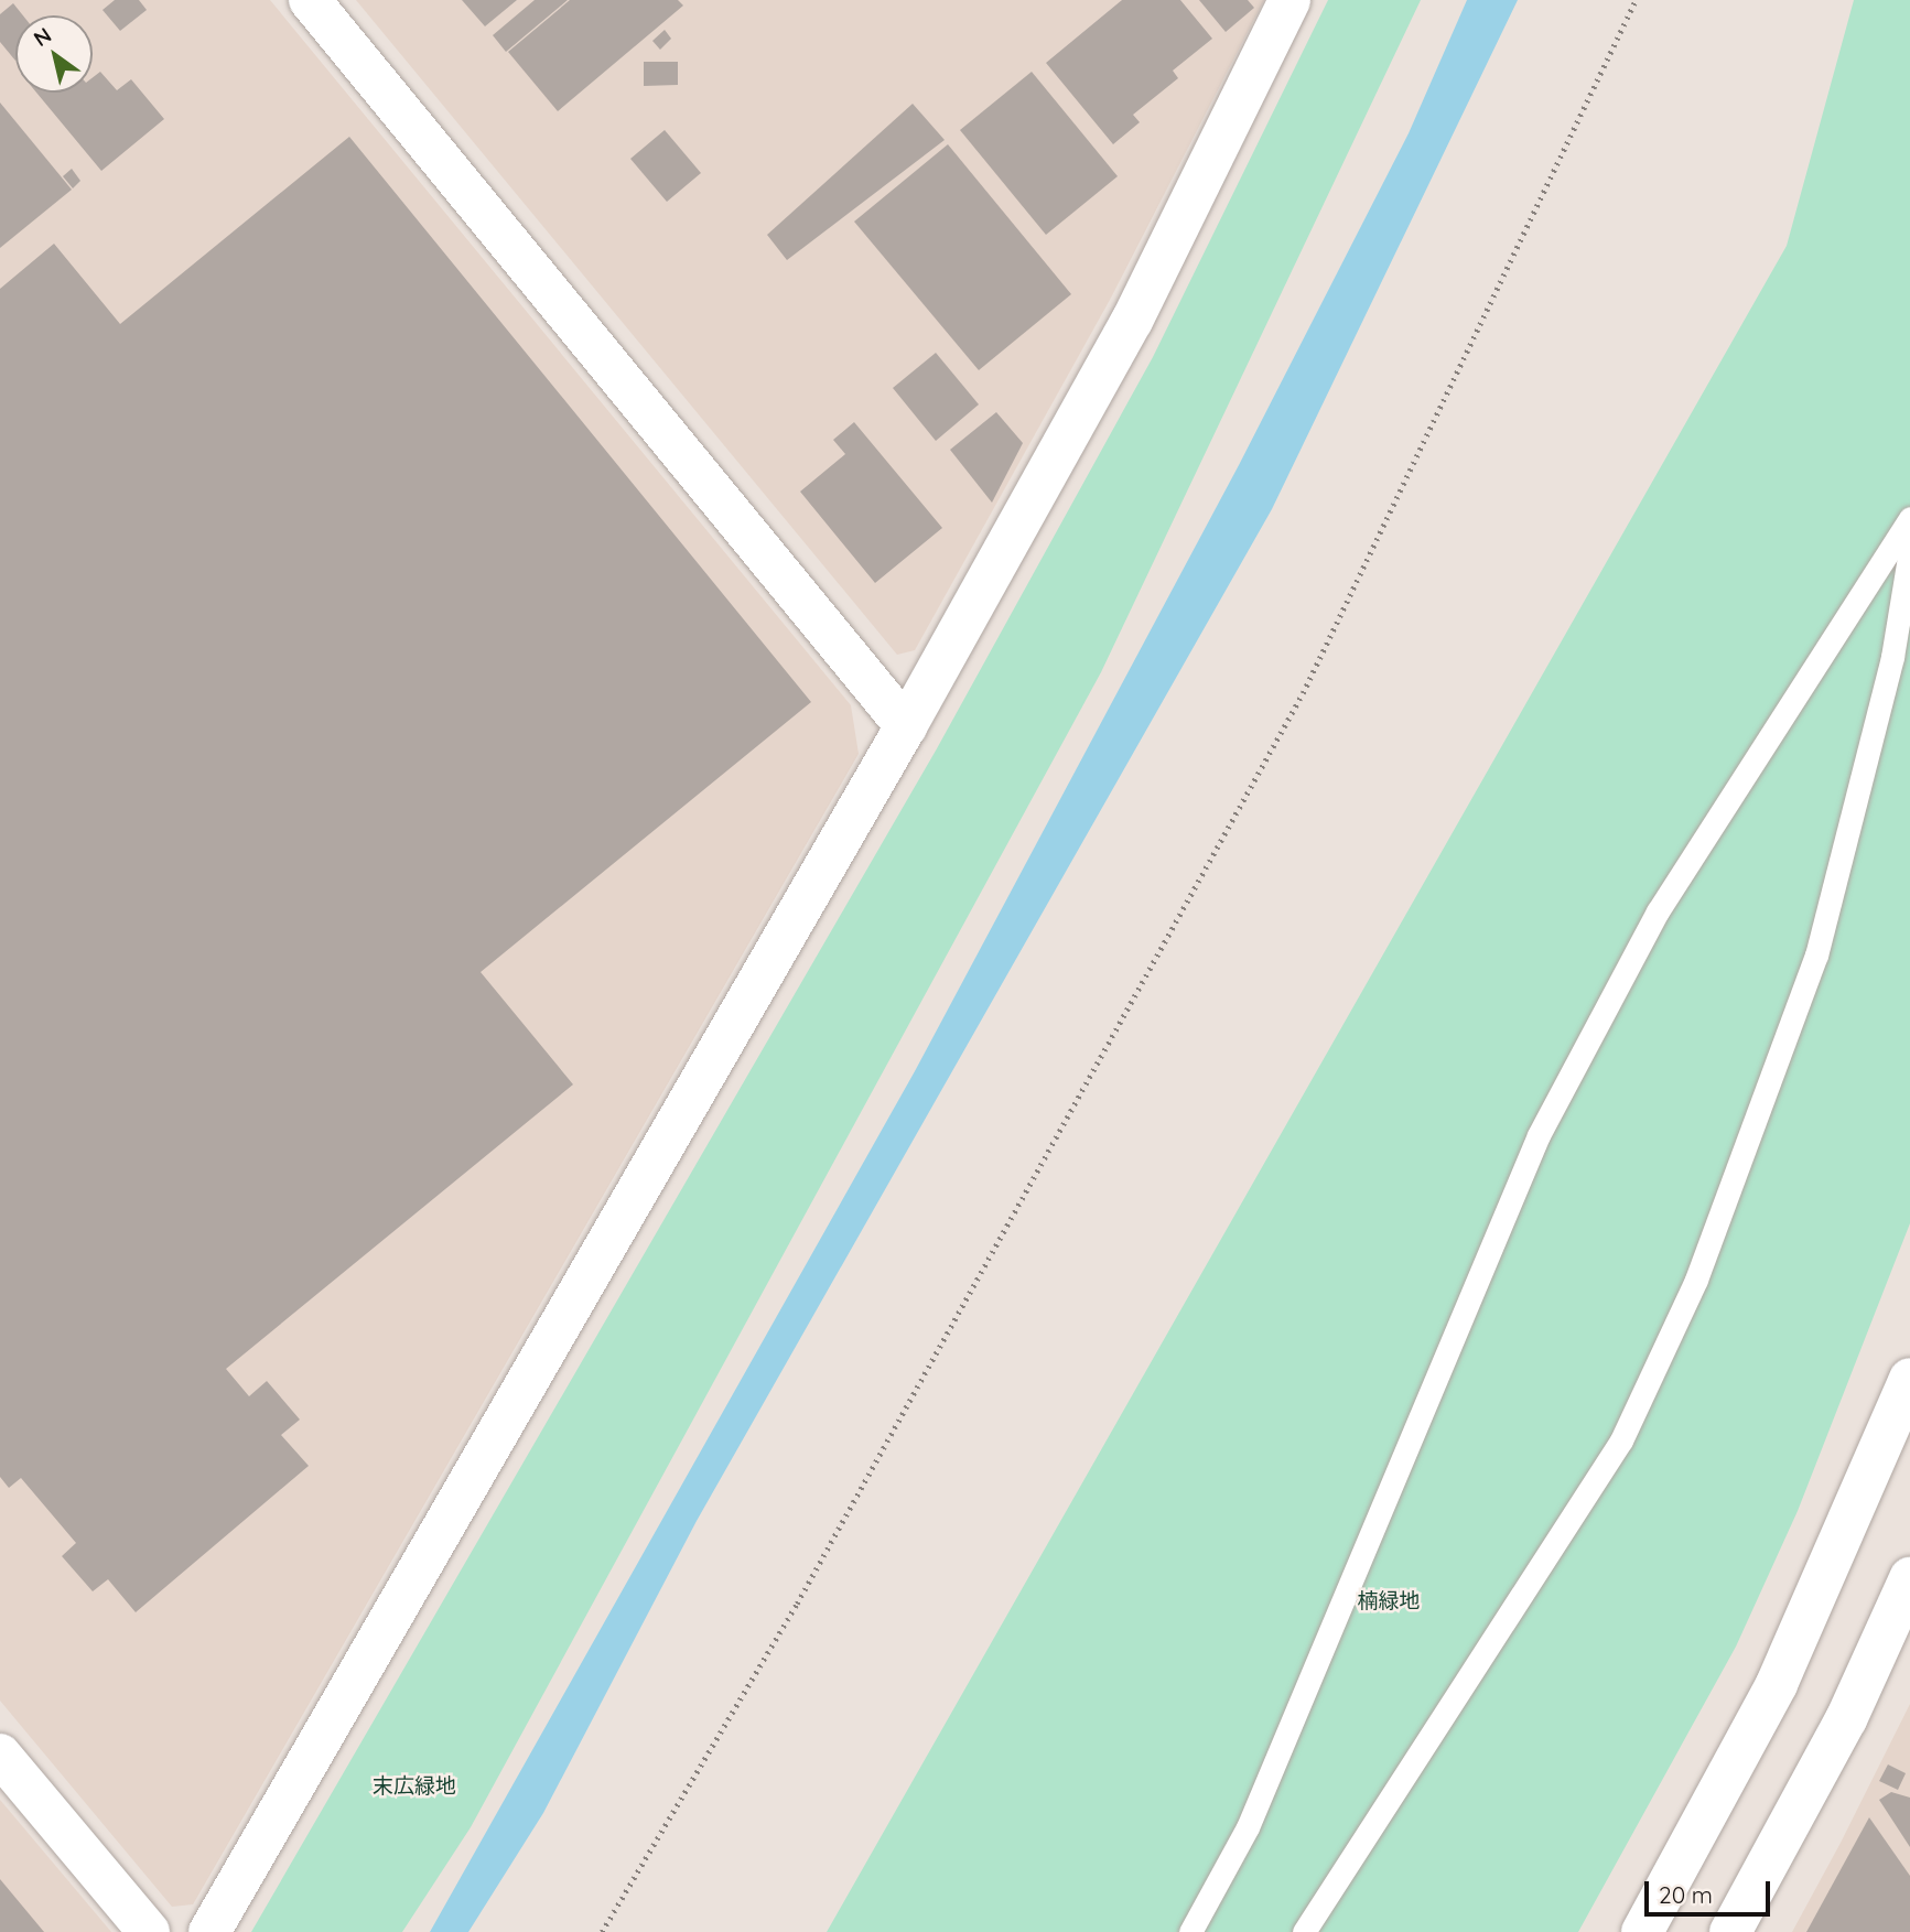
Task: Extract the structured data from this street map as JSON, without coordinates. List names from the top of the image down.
{
  "parks": ["楠緑地", "末広緑地"],
  "scale_bar": "20 m",
  "north": "top left"
}
